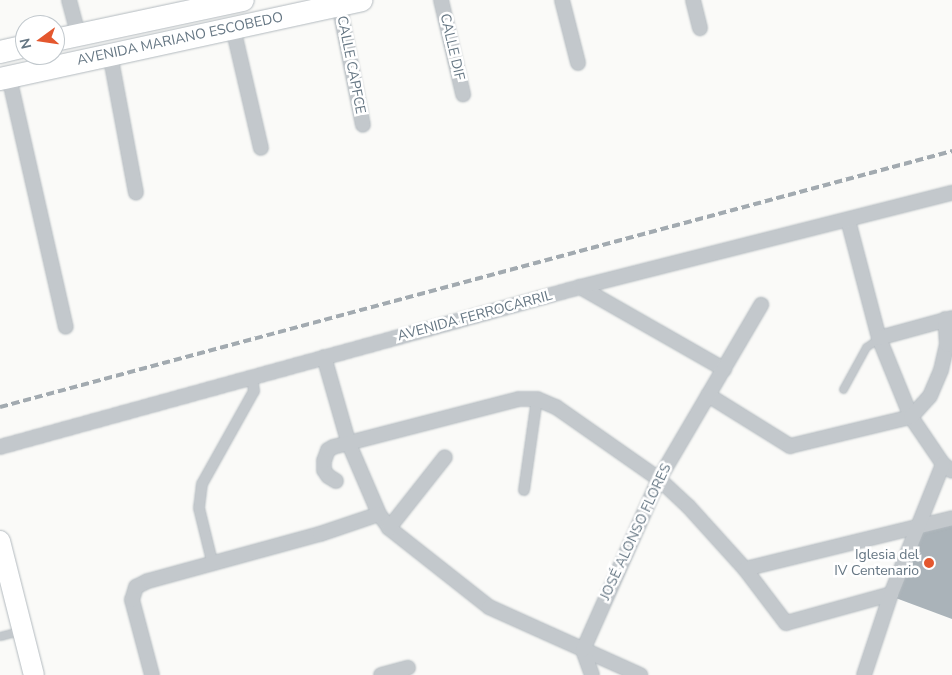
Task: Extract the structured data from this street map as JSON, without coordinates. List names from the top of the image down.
{
  "streets": {
    "main road": ["AVENIDA MARIANO ESCOBEDO"],
    "street": [
      "CALLE DIF",
      "CALLE CAPFCE",
      "AVENIDA FERROCARRIL",
      "JOSÉ ALONSO FLORES"
    ]
  },
  "crossings": [
    ["AVENIDA MARIANO ESCOBEDO", "CALLE CAPFCE"]
  ],
  "places": ["Iglesia del IV Centenario"],
  "north": "left"
}
